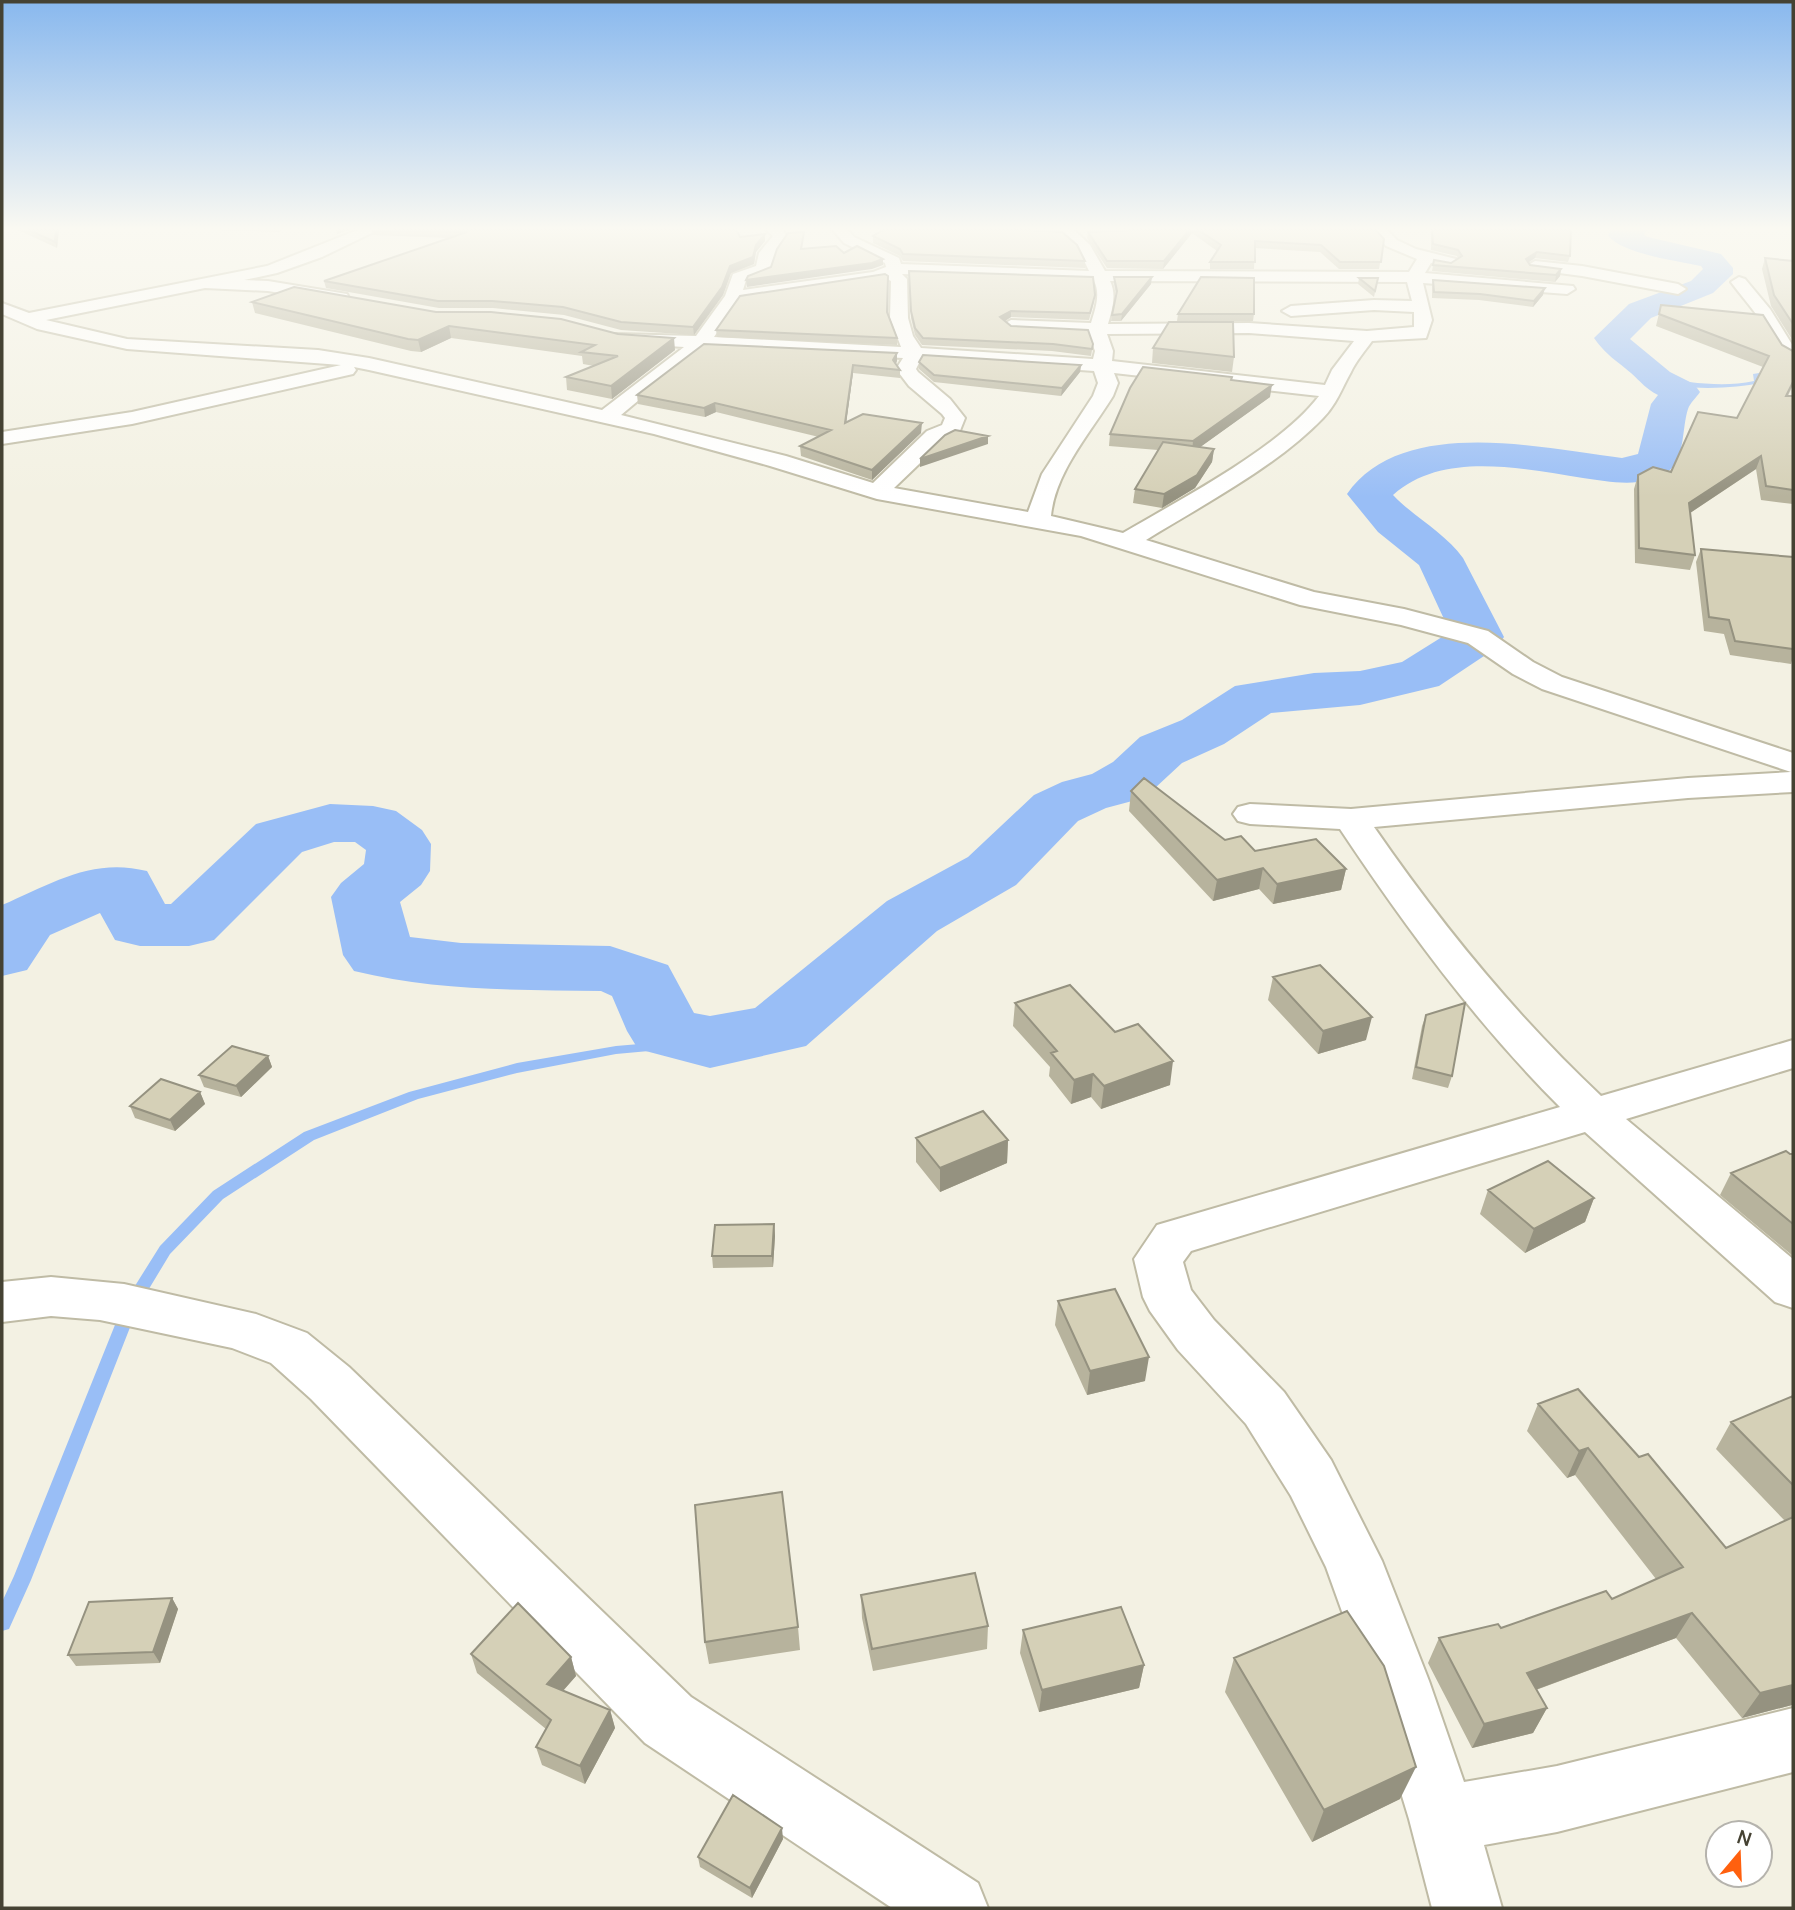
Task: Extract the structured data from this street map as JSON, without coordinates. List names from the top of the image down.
{
  "north": "top"
}
